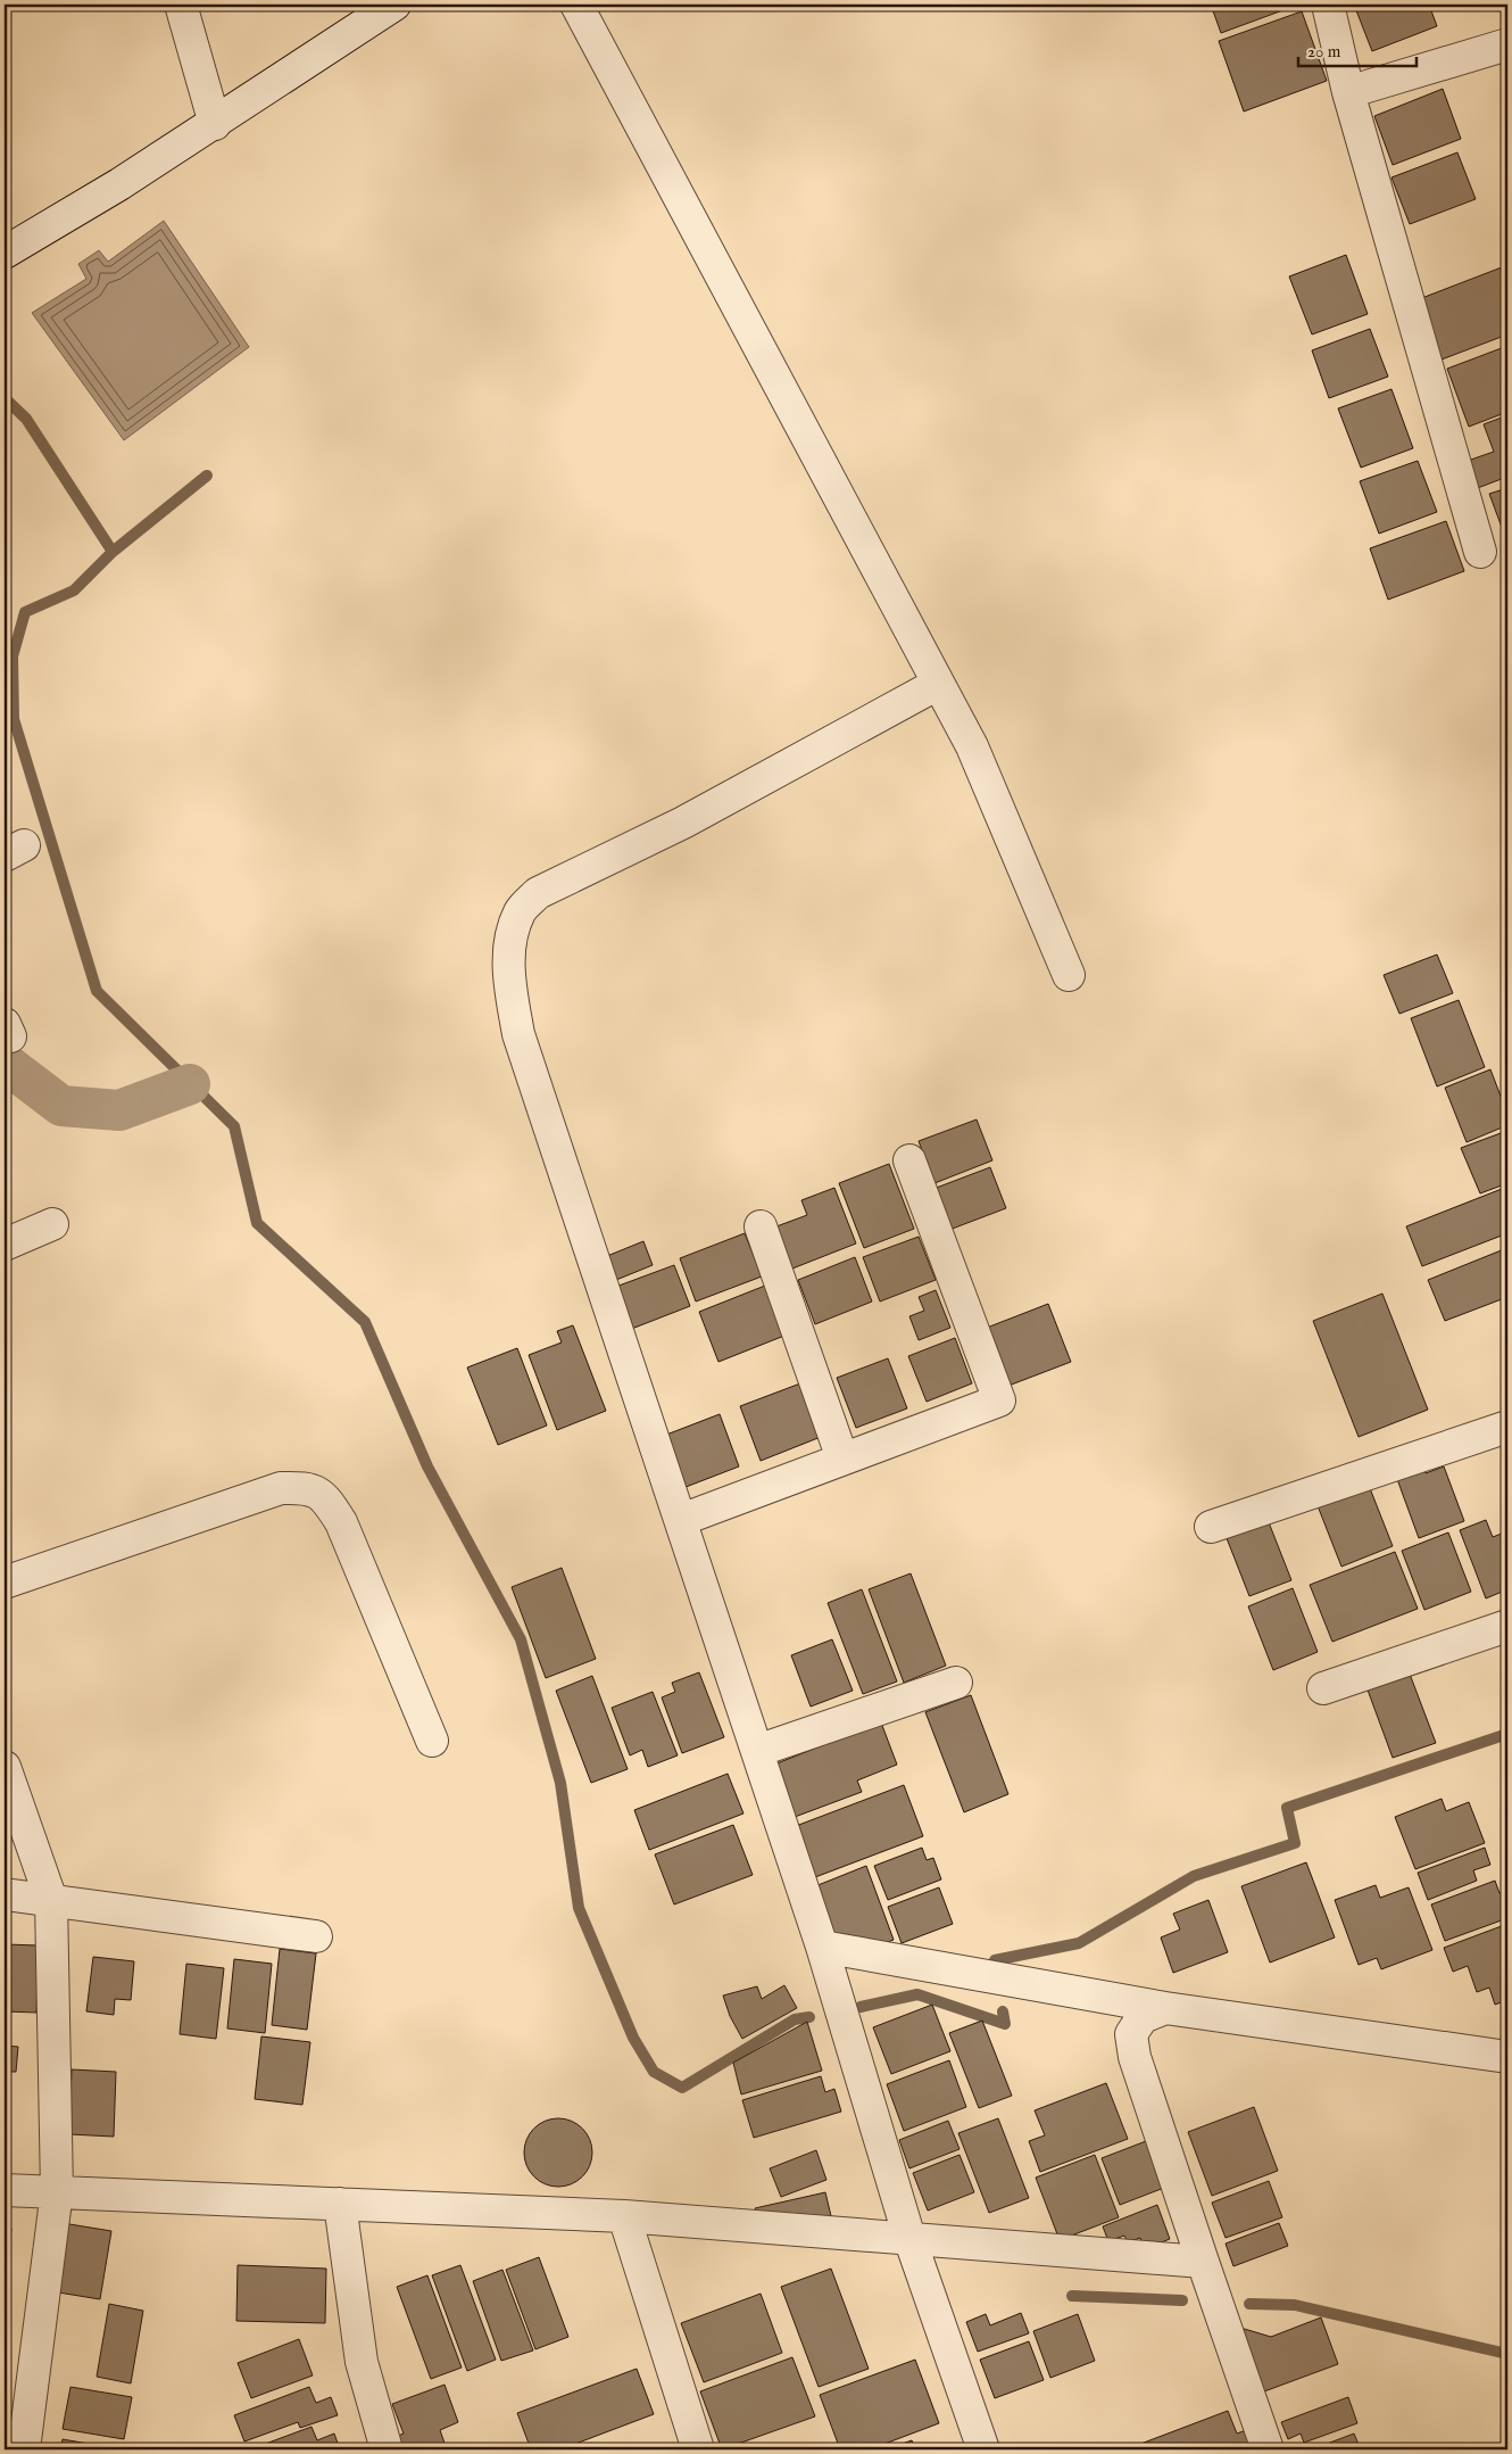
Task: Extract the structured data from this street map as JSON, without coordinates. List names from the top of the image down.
{
  "scale_bar": "20 m"
}
